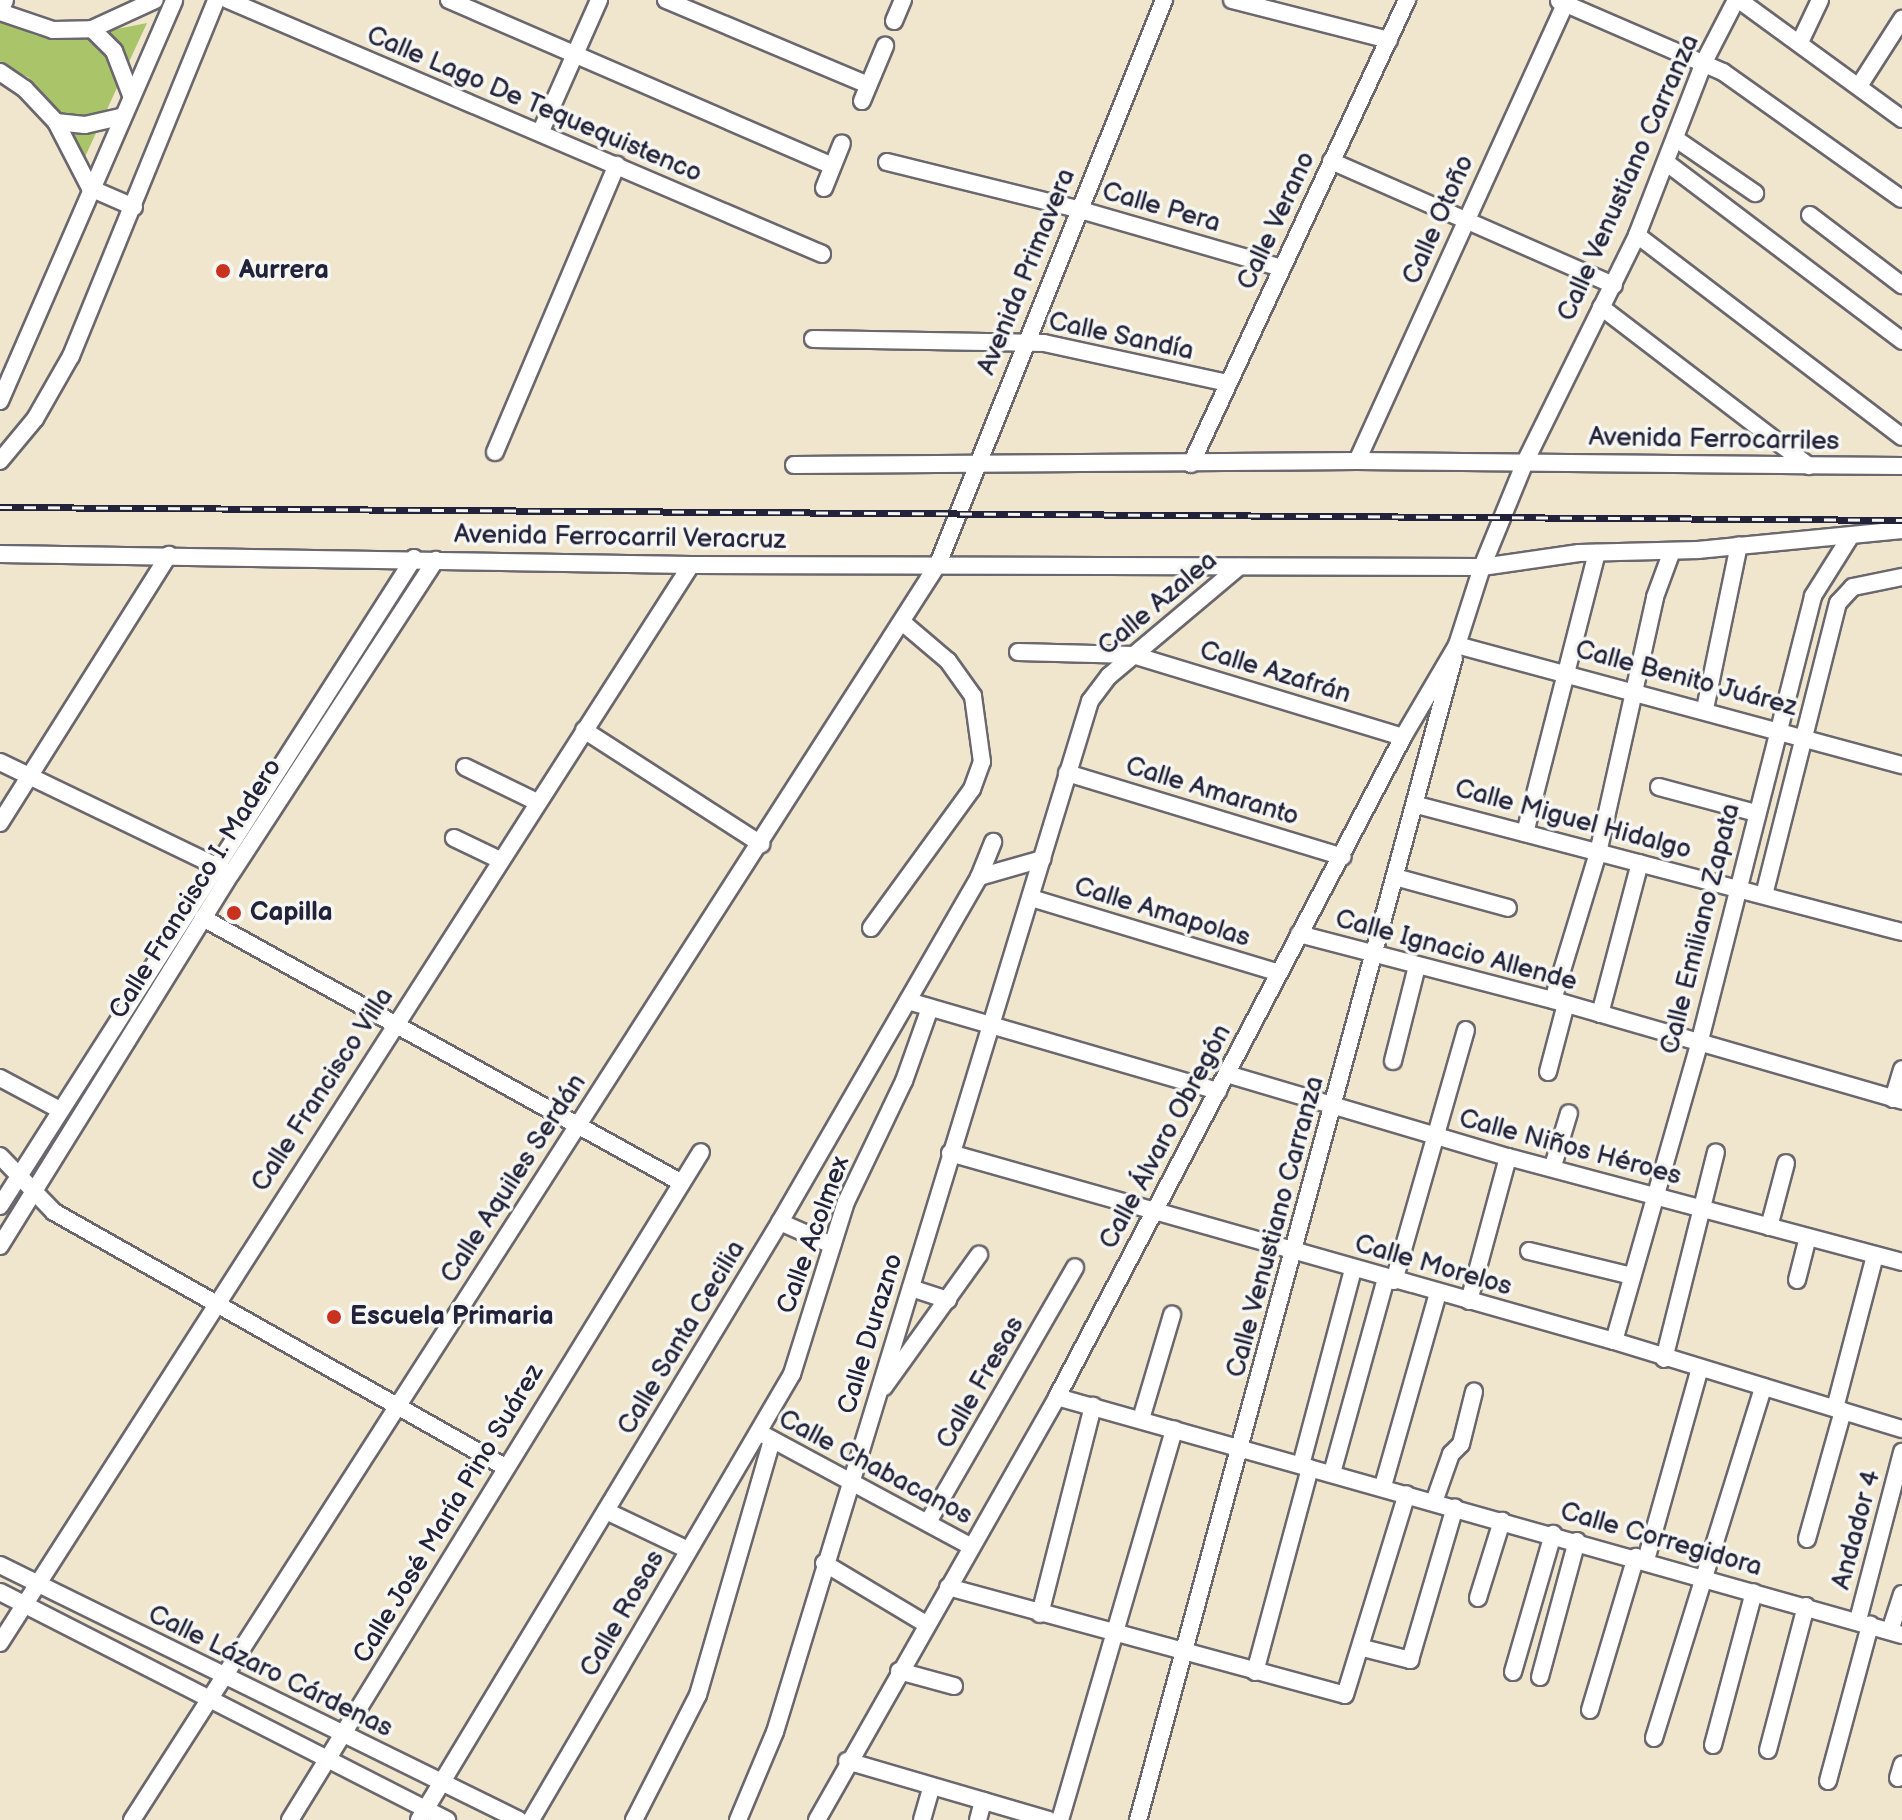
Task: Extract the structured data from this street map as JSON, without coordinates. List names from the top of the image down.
{
  "streets": {
    "street": [
      "Calle Lago De Tequequistenco",
      "Calle Venustiano Carranza",
      "Calle Pera",
      "Calle Otoño",
      "Calle Verano",
      "Avenida Primavera",
      "Calle Sandía",
      "Avenida Ferrocarriles",
      "Avenida Ferrocarril Veracruz",
      "Calle Azalea",
      "Calle Azafrán",
      "Calle Benito Juárez",
      "Calle Amaranto",
      "Calle Miguel Hidalgo",
      "Calle Francisco I. Madero",
      "Calle Amapolas",
      "Calle Emiliano Zapata",
      "Calle Ignacio Allende",
      "Calle Francisco Villa",
      "Calle Álvaro Obregón",
      "Calle Niños Héroes",
      "Calle Aquiles Serdán",
      "Calle Acolmex",
      "Calle Morelos",
      "Calle Durazno",
      "Calle Santa Cecilia",
      "Calle Fresas",
      "Calle Chabacanos",
      "Calle José María Pino Suárez",
      "Andador 4",
      "Calle Corregidora",
      "Calle Rosas",
      "Calle Lázaro Cárdenas"
    ]
  },
  "crossings": [
    ["Calle Venustiano Carranza", "Avenida Ferrocarriles"],
    ["Calle Venustiano Carranza", "Calle Benito Juárez"],
    ["Calle Venustiano Carranza", "Calle Miguel Hidalgo"],
    ["Calle Venustiano Carranza", "Calle Ignacio Allende"],
    ["Calle Venustiano Carranza", "Calle Álvaro Obregón"],
    ["Calle Venustiano Carranza", "Calle Niños Héroes"],
    ["Calle Venustiano Carranza", "Calle Morelos"],
    ["Calle Venustiano Carranza", "Calle Corregidora"],
    ["Calle Pera", "Calle Verano"],
    ["Calle Pera", "Avenida Primavera"],
    ["Calle Otoño", "Avenida Ferrocarriles"],
    ["Calle Verano", "Calle Sandía"],
    ["Calle Verano", "Avenida Ferrocarriles"],
    ["Avenida Primavera", "Calle Sandía"],
    ["Avenida Primavera", "Avenida Ferrocarriles"],
    ["Avenida Primavera", "Avenida Ferrocarril Veracruz"],
    ["Avenida Primavera", "Calle Aquiles Serdán"],
    ["Avenida Ferrocarriles", "Calle Álvaro Obregón"],
    ["Avenida Ferrocarril Veracruz", "Calle Azalea"],
    ["Avenida Ferrocarril Veracruz", "Calle Francisco I. Madero"],
    ["Avenida Ferrocarril Veracruz", "Calle Francisco Villa"],
    ["Avenida Ferrocarril Veracruz", "Calle Aquiles Serdán"],
    ["Calle Azalea", "Calle Azafrán"],
    ["Calle Azalea", "Calle Amaranto"],
    ["Calle Azalea", "Calle Emiliano Zapata"],
    ["Calle Azalea", "Calle Álvaro Obregón"],
    ["Calle Azalea", "Calle Durazno"],
    ["Calle Azafrán", "Calle Álvaro Obregón"],
    ["Calle Benito Juárez", "Calle Emiliano Zapata"],
    ["Calle Benito Juárez", "Calle Álvaro Obregón"],
    ["Calle Amaranto", "Calle Álvaro Obregón"],
    ["Calle Miguel Hidalgo", "Calle Emiliano Zapata"],
    ["Calle Miguel Hidalgo", "Calle Ignacio Allende"],
    ["Calle Amapolas", "Calle Álvaro Obregón"],
    ["Calle Amapolas", "Calle Durazno"],
    ["Calle Emiliano Zapata", "Calle Ignacio Allende"],
    ["Calle Emiliano Zapata", "Calle Niños Héroes"],
    ["Calle Emiliano Zapata", "Calle Morelos"],
    ["Calle Ignacio Allende", "Calle Álvaro Obregón"],
    ["Calle Francisco Villa", "Calle Lázaro Cárdenas"],
    ["Calle Álvaro Obregón", "Calle Niños Héroes"],
    ["Calle Álvaro Obregón", "Calle Morelos"],
    ["Calle Álvaro Obregón", "Calle Chabacanos"],
    ["Calle Álvaro Obregón", "Calle Corregidora"],
    ["Calle Aquiles Serdán", "Calle Lázaro Cárdenas"],
    ["Calle Acolmex", "Calle Chabacanos"],
    ["Calle Acolmex", "Calle Rosas"],
    ["Calle Morelos", "Calle Durazno"],
    ["Calle Durazno", "Calle Chabacanos"],
    ["Calle Santa Cecilia", "Calle Lázaro Cárdenas"],
    ["Calle Fresas", "Calle Chabacanos"],
    ["Calle Chabacanos", "Calle Rosas"],
    ["Calle José María Pino Suárez", "Calle Lázaro Cárdenas"],
    ["Andador 4", "Calle Corregidora"]
  ],
  "places": ["Aurrera", "Capilla", "Escuela Primaria"]
}
